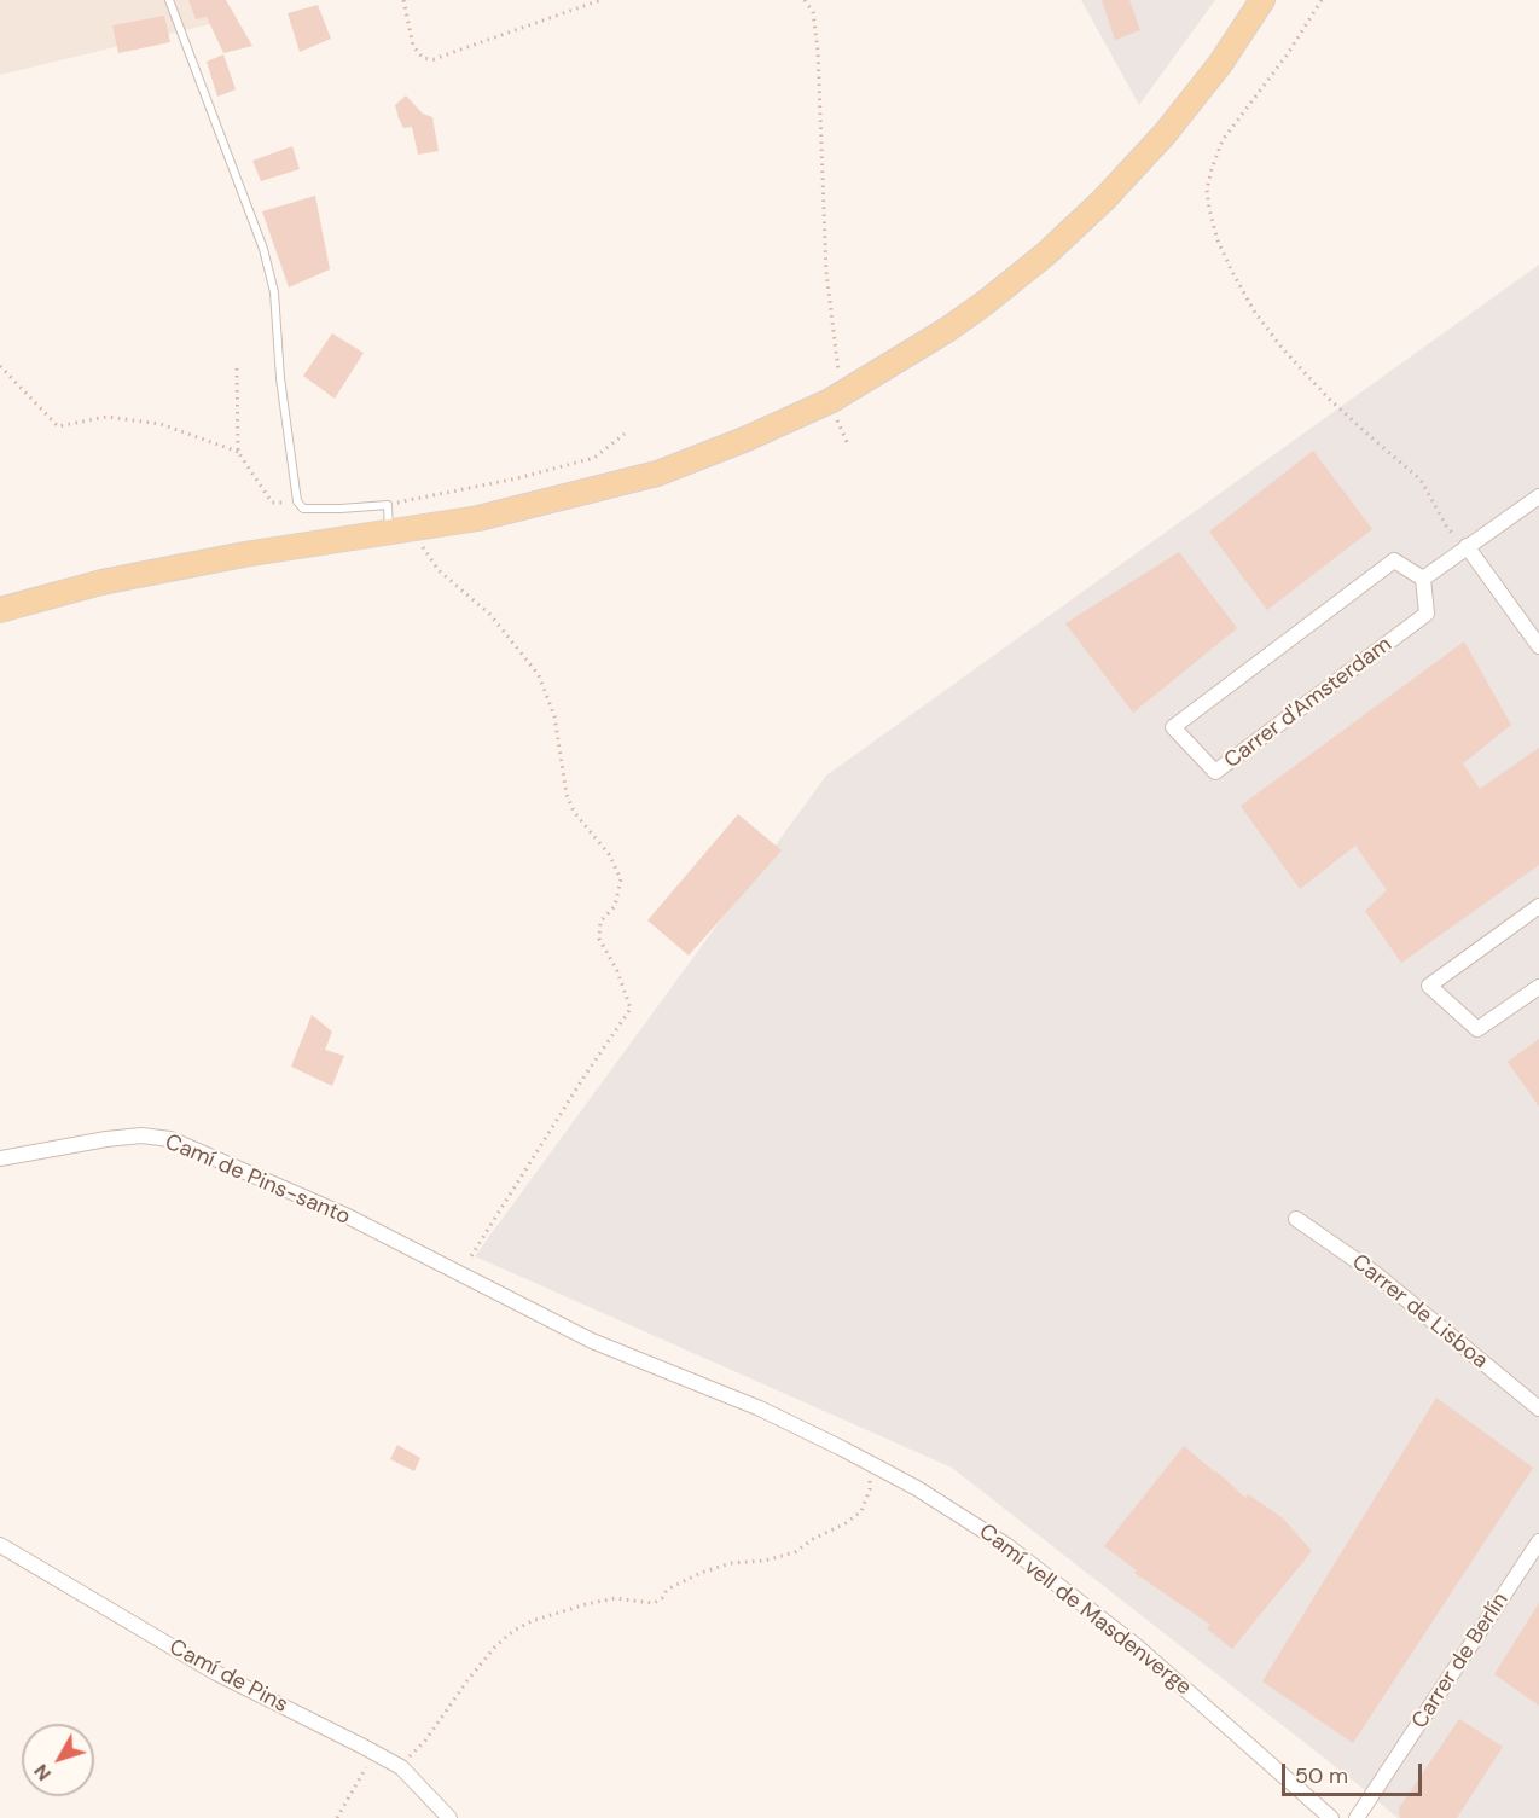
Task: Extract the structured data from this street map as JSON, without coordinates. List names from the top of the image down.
{
  "streets": {
    "street": [
      "Carrer d'Amsterdam",
      "Camí de Pins-santo",
      "Carrer de Lisboa",
      "Camí vell de Masdenverge",
      "Carrer de Berlín",
      "Camí de Pins"
    ]
  },
  "crossings": [
    ["Camí de Pins-santo", "Camí vell de Masdenverge"]
  ],
  "scale_bar": "50 m",
  "north": "bottom left"
}
